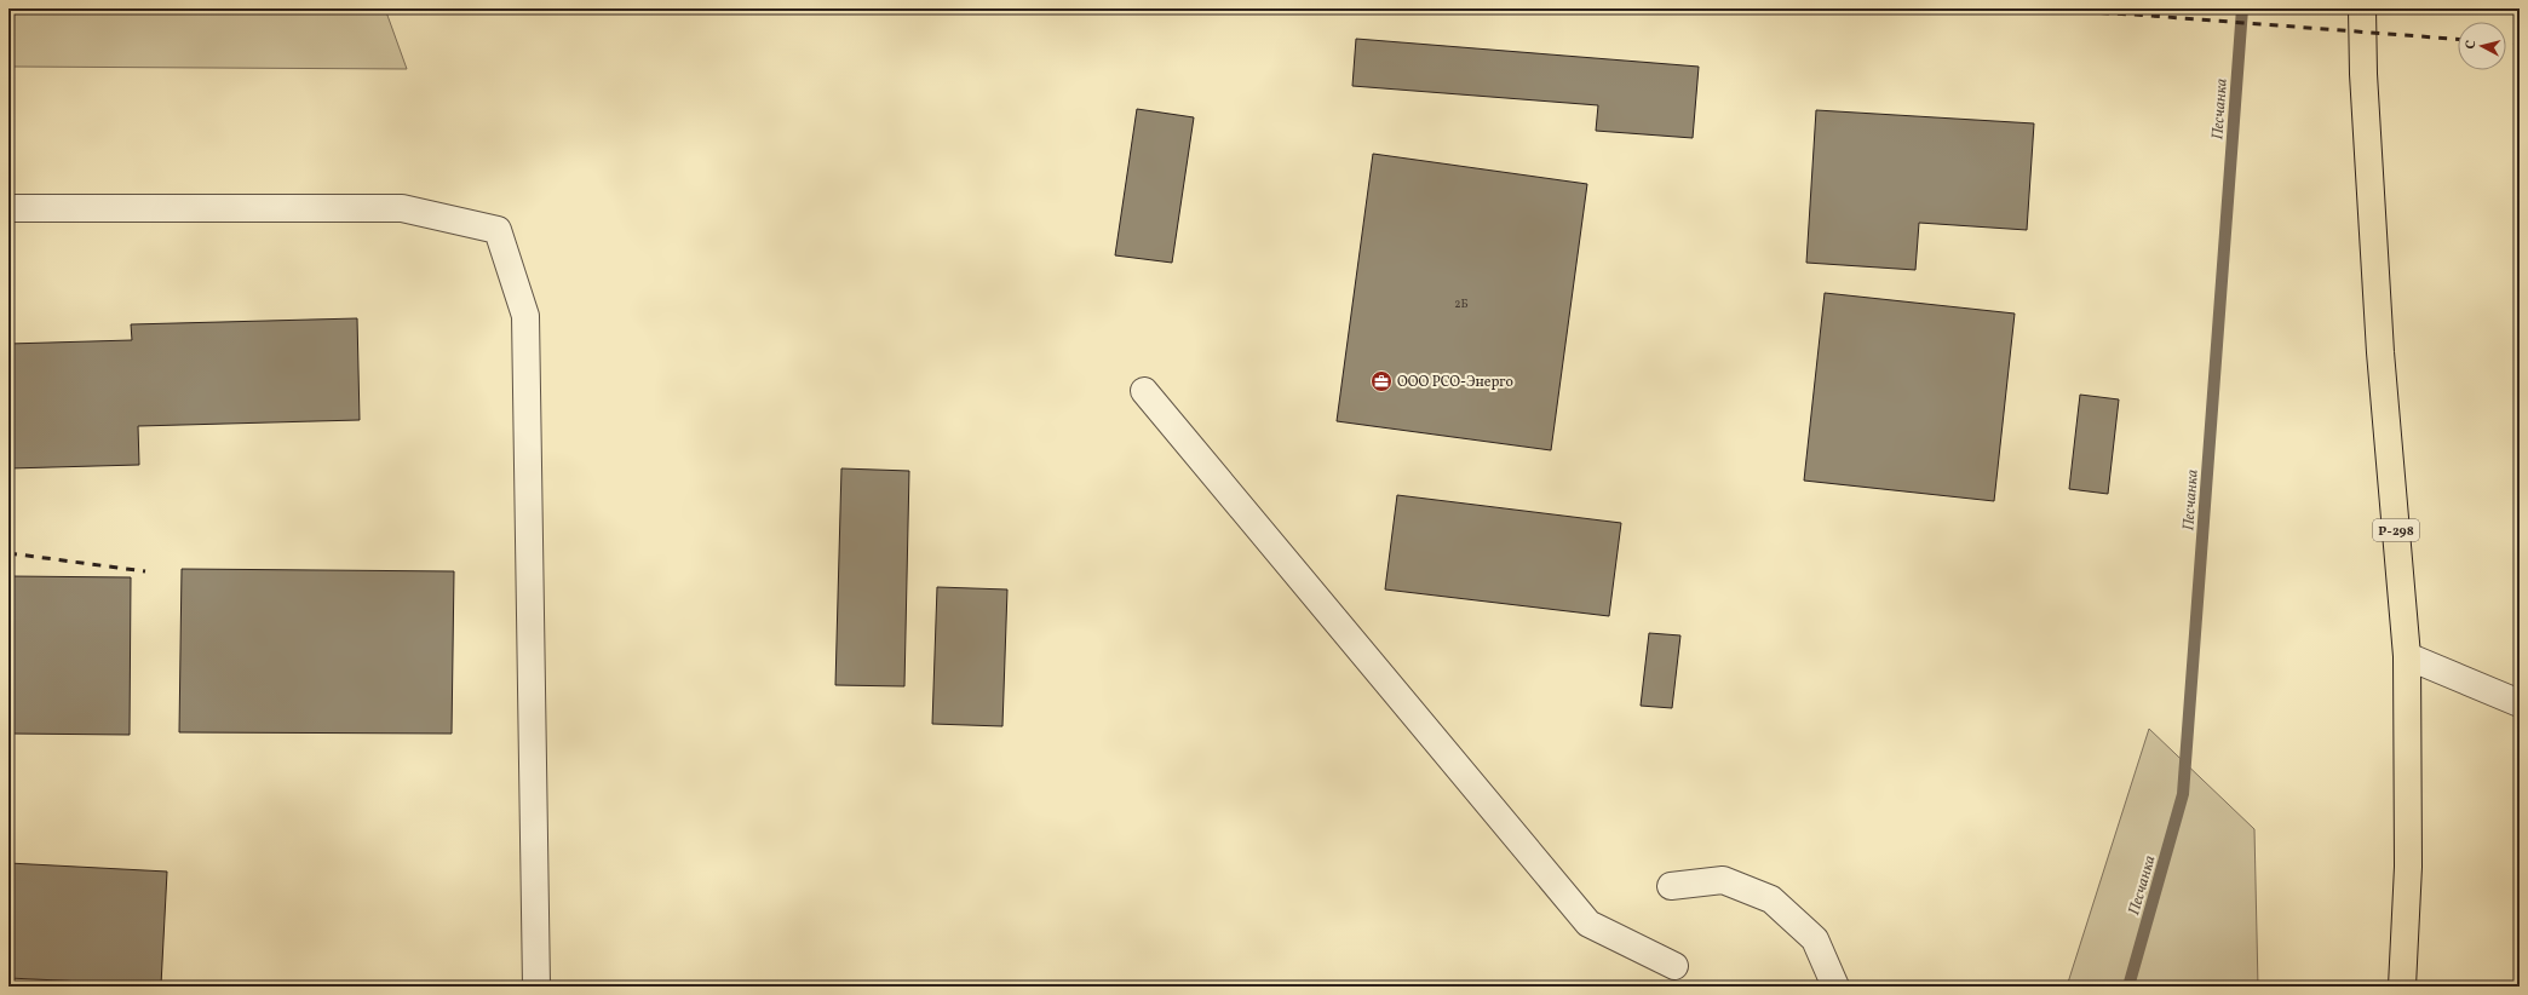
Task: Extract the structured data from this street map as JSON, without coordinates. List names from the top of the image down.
{
  "streets": {
    "highway": ["Р-298"]
  },
  "water": ["Песчанка"],
  "places": {
    "office": ["ООО РСО-Энерго"]
  },
  "house_numbers": ["2Б"],
  "north": "left"
}
